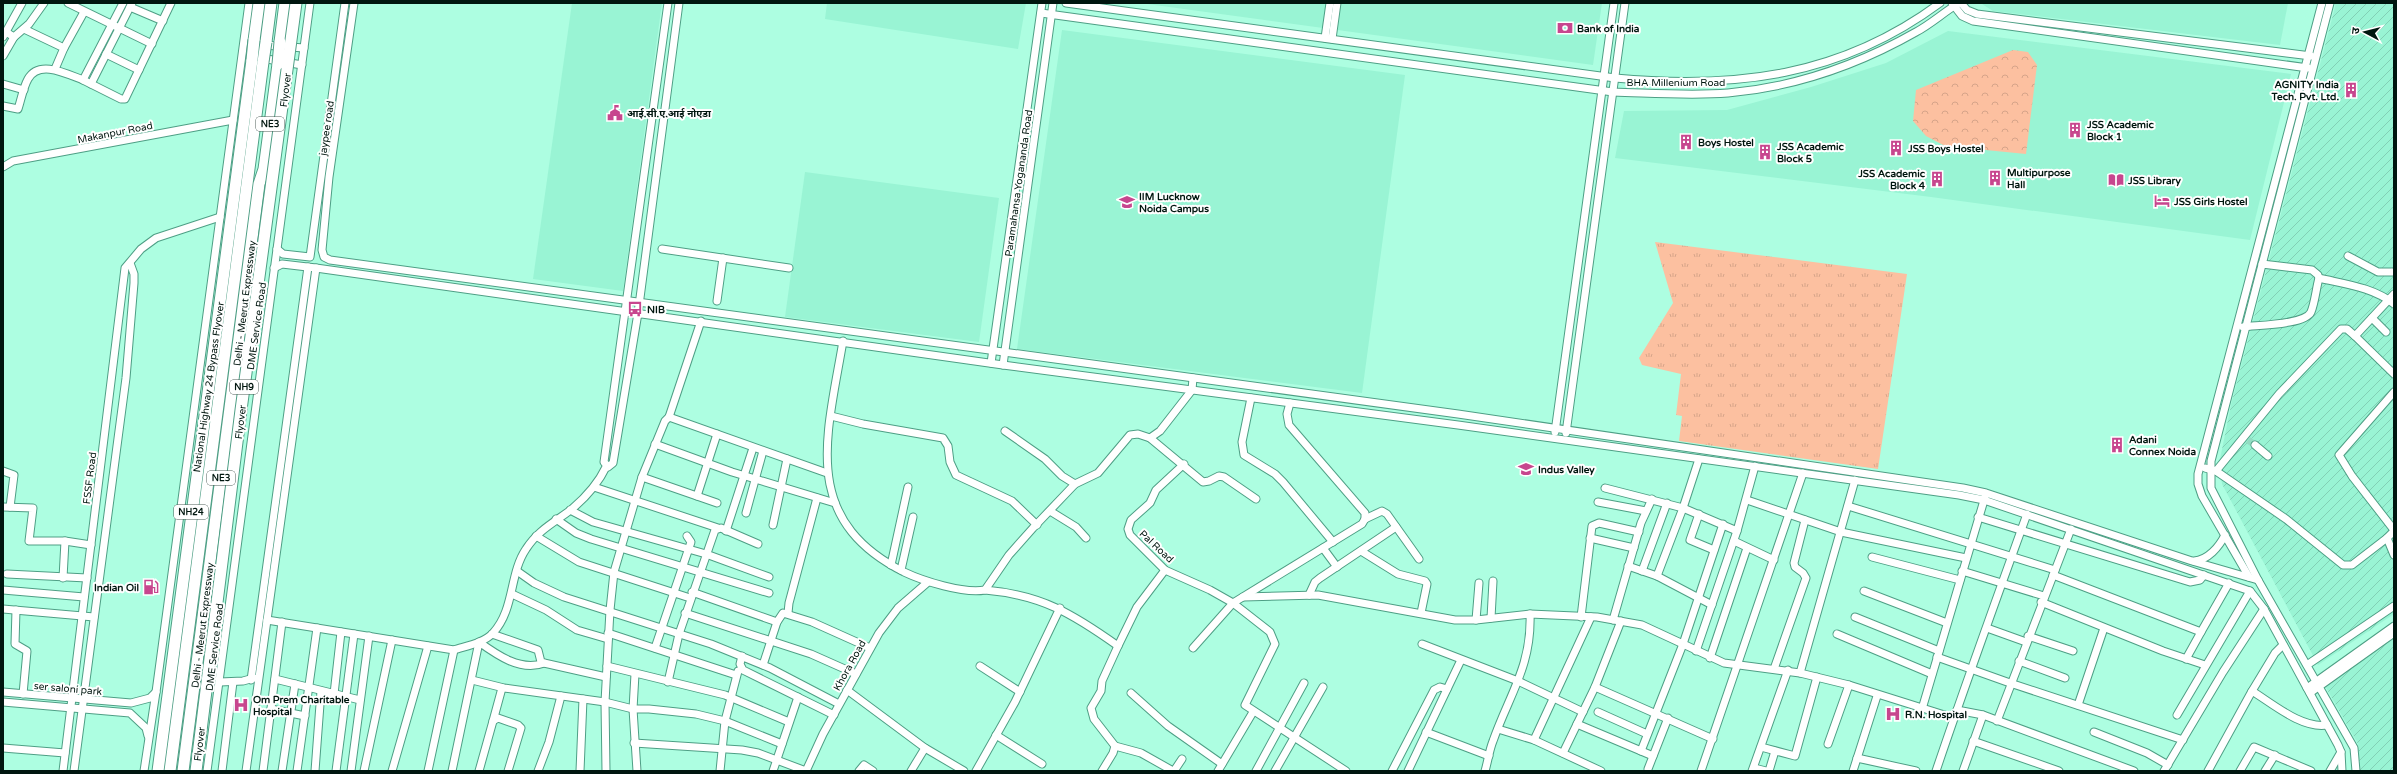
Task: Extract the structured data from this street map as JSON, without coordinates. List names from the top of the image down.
{
  "streets": {
    "highway": [
      "Flyover",
      "NE3",
      "Delhi - Meerut Expressway",
      "National Highway 24 Bypass Flyover",
      "NH9",
      "NH24"
    ],
    "street": [
      "BHA Millenium Road",
      "jaypee road",
      "Makanpur Road",
      "Paramahansa Yogananda Road",
      "DME Service Road",
      "FSSF Road",
      "Pal Road",
      "Khora Road",
      "ser saloni park"
    ]
  },
  "crossings": [
    ["BHA Millenium Road", "Paramahansa Yogananda Road"],
    ["FSSF Road", "ser saloni park"]
  ],
  "places": {
    "bank": ["Bank of India"],
    "building": [
      "AGNITY India Tech. Pvt. Ltd.",
      "JSS Academic Block 1",
      "Boys Hostel",
      "JSS Boys Hostel",
      "JSS Academic Block 5",
      "Multipurpose Hall",
      "JSS Academic Block 4",
      "Adani Connex Noida"
    ],
    "public building": ["आई.सी.ए.आई नोएडा"],
    "library": ["JSS Library"],
    "hotel": ["JSS Girls Hostel"],
    "school or university": ["IIM Lucknow Noida Campus", "Indus Valley"],
    "bus stop": ["NIB"],
    "fuel station": ["Indian Oil"],
    "hospital": ["Om Prem Charitable Hospital", "R.N. Hospital"]
  },
  "north": "left"
}
